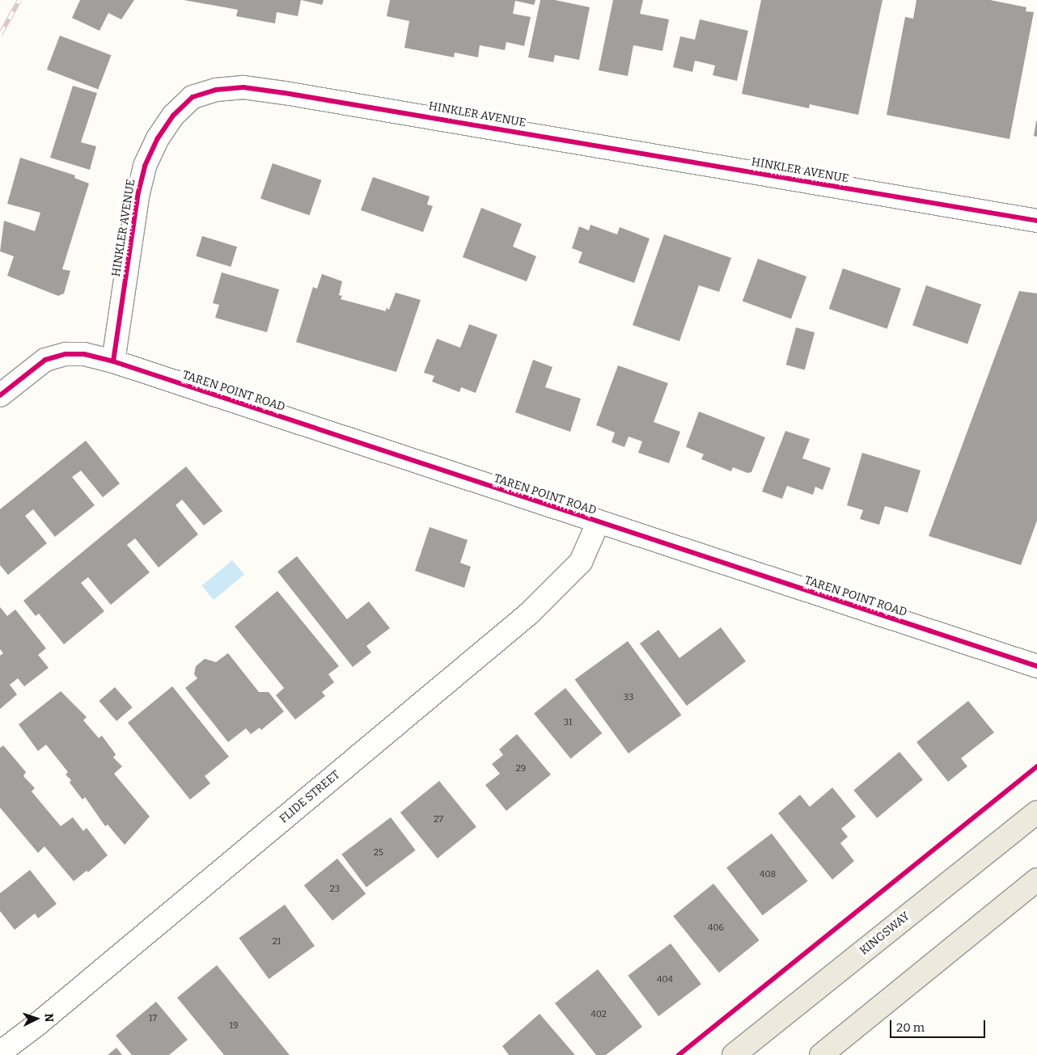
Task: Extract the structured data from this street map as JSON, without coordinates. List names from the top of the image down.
{
  "streets": {
    "main road": ["KINGSWAY"],
    "street": ["HINKLER AVENUE", "TAREN POINT ROAD", "FLIDE STREET"]
  },
  "crossings": [
    ["HINKLER AVENUE", "TAREN POINT ROAD"],
    ["TAREN POINT ROAD", "FLIDE STREET"]
  ],
  "house_numbers": [
    "33",
    "31",
    "29",
    "27",
    "25",
    "408",
    "23",
    "406",
    "21",
    "404",
    "402",
    "17",
    "19"
  ],
  "scale_bar": "20 m",
  "north": "right"
}
